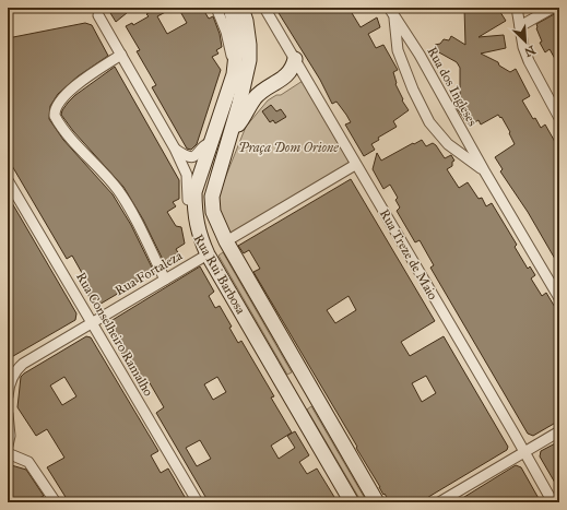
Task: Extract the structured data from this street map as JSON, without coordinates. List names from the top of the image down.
{
  "streets": {
    "main road": ["Rua Rui Barbosa"],
    "street": [
      "Rua dos Ingleses",
      "Rua Treze de Maio",
      "Rua Fortaleza",
      "Rua Conselheiro Ramalho"
    ]
  },
  "crossings": [
    ["Rua Fortaleza", "Rua Rui Barbosa"],
    ["Rua Fortaleza", "Rua Conselheiro Ramalho"]
  ],
  "parks": ["Praça Dom Orione"],
  "north": "bottom right"
}
